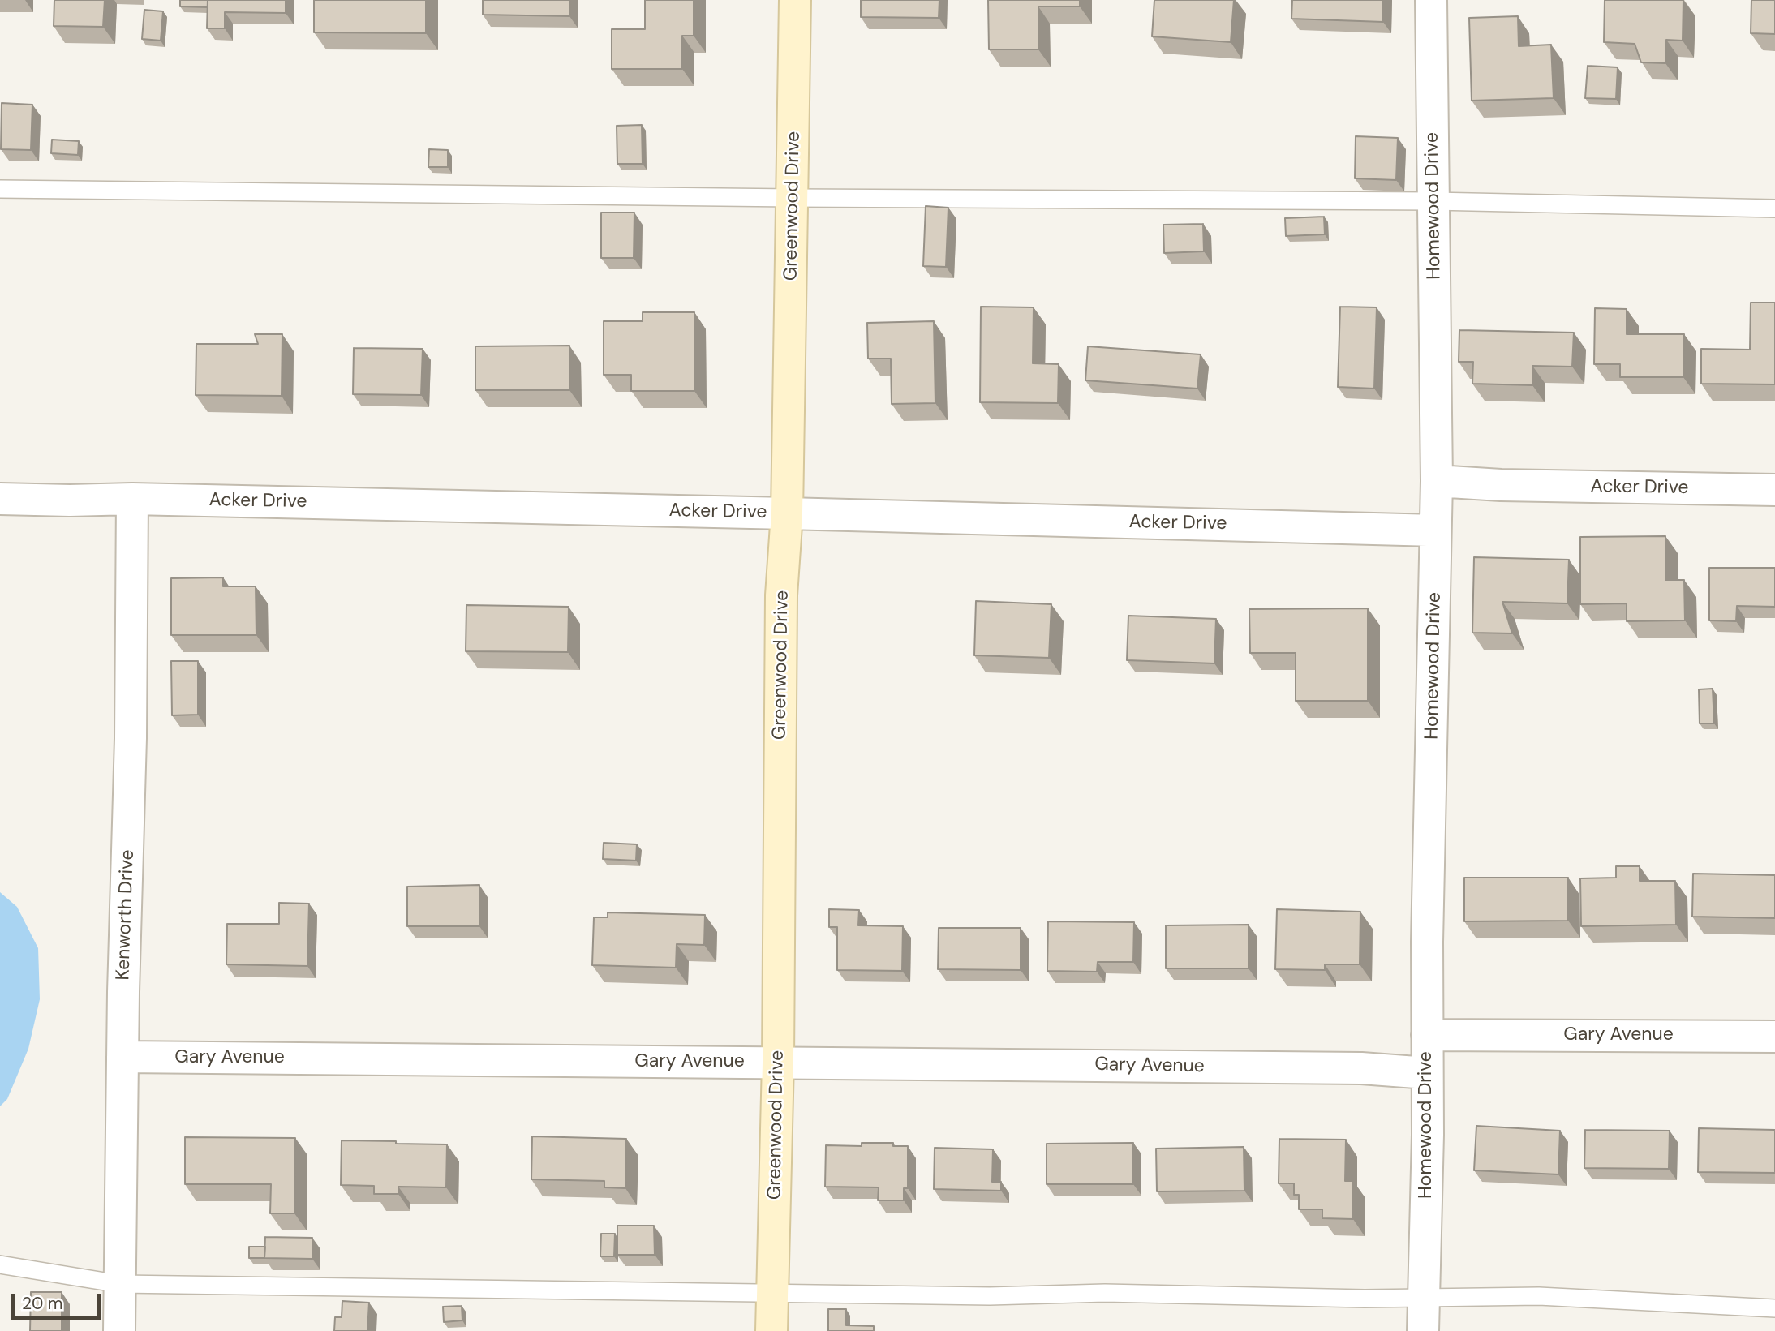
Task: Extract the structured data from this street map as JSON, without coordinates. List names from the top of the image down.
{
  "streets": {
    "street": [
      "Greenwood Drive",
      "Homewood Drive",
      "Acker Drive",
      "Kenworth Drive",
      "Gary Avenue"
    ]
  },
  "crossings": [
    ["Greenwood Drive", "Acker Drive"],
    ["Greenwood Drive", "Gary Avenue"],
    ["Homewood Drive", "Acker Drive"],
    ["Homewood Drive", "Gary Avenue"],
    ["Acker Drive", "Kenworth Drive"],
    ["Kenworth Drive", "Gary Avenue"]
  ],
  "scale_bar": "20 m"
}
